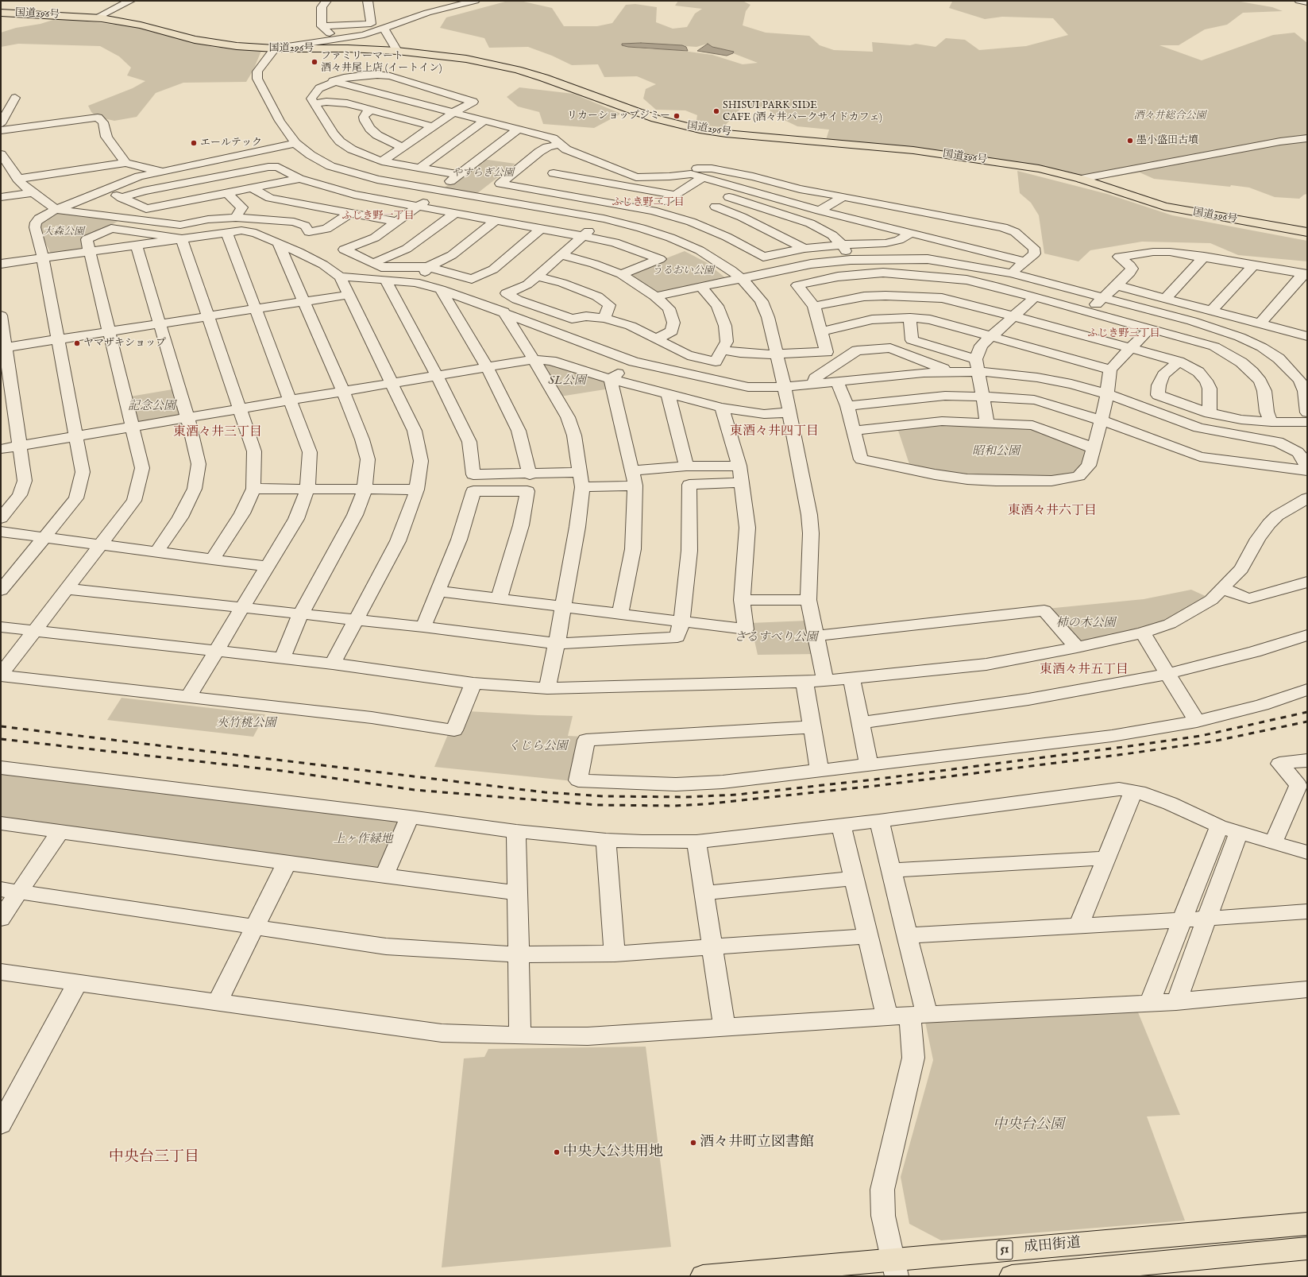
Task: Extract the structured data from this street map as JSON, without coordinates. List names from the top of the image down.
{
  "streets": {
    "highway": ["国道296号", "成田街道", "51"]
  },
  "districts": [
    "ふじき野二丁目",
    "ふじき野一丁目",
    "ふじき野三丁目",
    "東酒々井四丁目",
    "東酒々井三丁目",
    "東酒々井六丁目",
    "東酒々井五丁目",
    "中央台三丁目"
  ],
  "parks": [
    "酒々井総合公園",
    "やすらぎ公園",
    "大森公園",
    "うるおい公園",
    "SL公園",
    "記念公園",
    "昭和公園",
    "柿の木公園",
    "さるすべり公園",
    "夾竹桃公園",
    "くじら公園",
    "上ヶ作緑地",
    "中央台公園"
  ],
  "places": [
    "ファミリーマート 酒々井尾上店 (イートイン)",
    "SHISUI PARK SIDE CAFE (酒々井パークサイドカフェ)",
    "リカーショップジミー",
    "墨小盛田古墳",
    "エールテック",
    "ヤマザキショップ",
    "酒々井町立図書館",
    "中央大公共用地"
  ]
}
